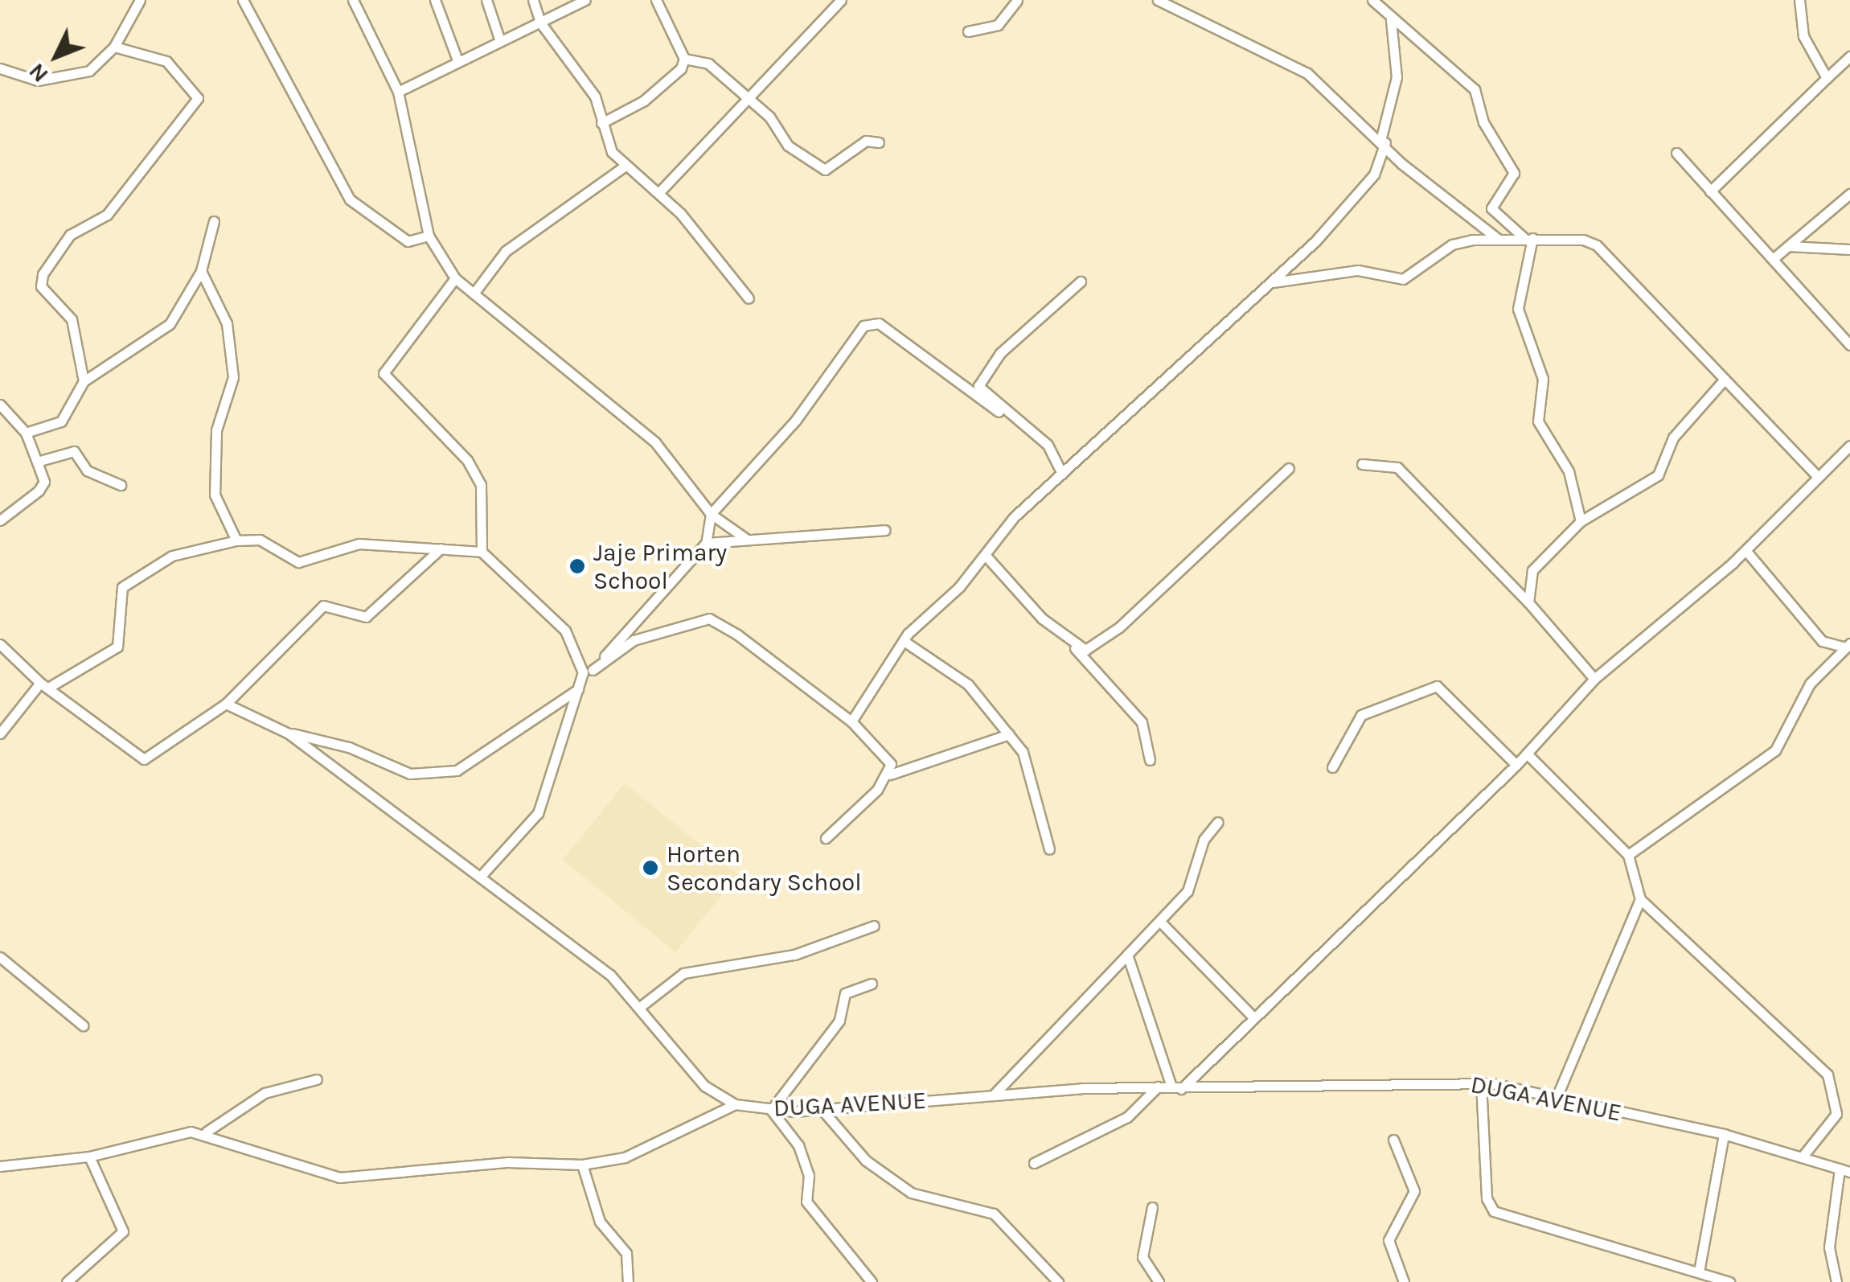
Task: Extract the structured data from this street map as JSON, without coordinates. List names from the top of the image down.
{
  "streets": {
    "street": ["DUGA AVENUE"]
  },
  "places": ["Jaje Primary School", "Horten Secondary School"],
  "north": "bottom left"
}
